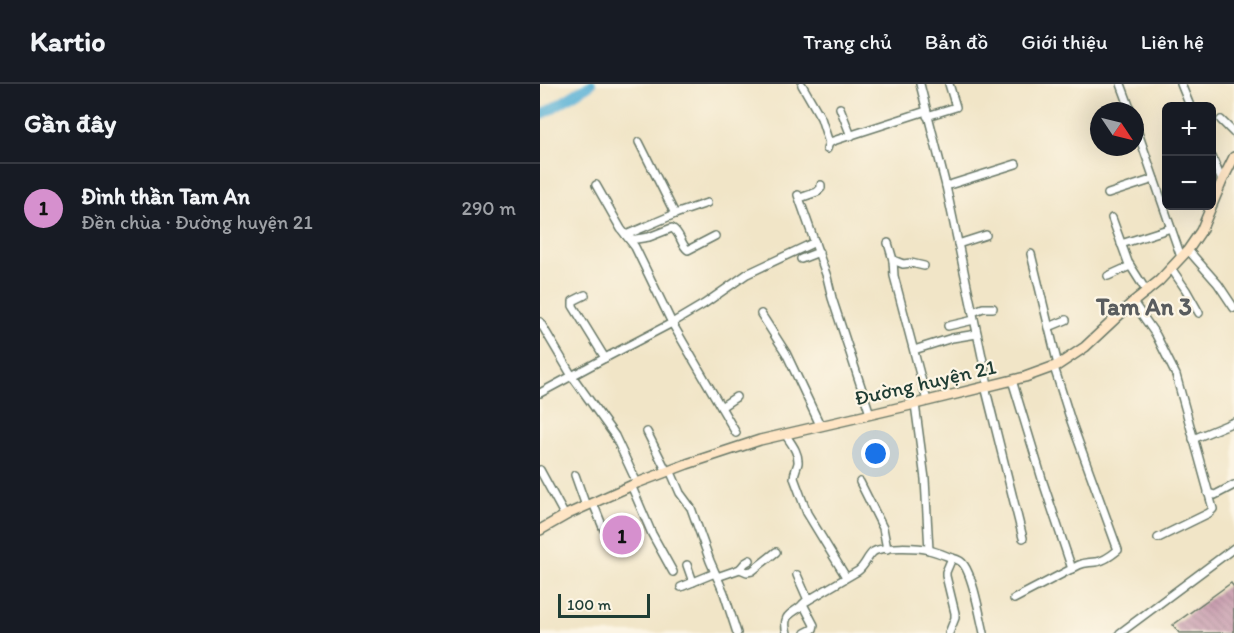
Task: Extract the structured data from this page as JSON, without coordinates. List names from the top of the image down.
{
  "streets": {
    "street": ["Đường huyện 21"]
  },
  "districts": ["Tam An 3"],
  "scale_bar": "100 m",
  "north": "bottom right",
  "page": {
    "header": "Kartio",
    "nav": [
      "Trang chủ",
      "Bản đồ",
      "Giới thiệu",
      "Liên hệ"
    ],
    "heading": "Gần đây",
    "map_buttons": ["+", "−"],
    "list": [
      {
        "mark": "1",
        "name": "Đình thần Tam An",
        "note": "Đền chùa · Đường huyện 21",
        "value": "290 m"
      }
    ],
    "pins": "1",
    "scale": "100 m"
  }
}
